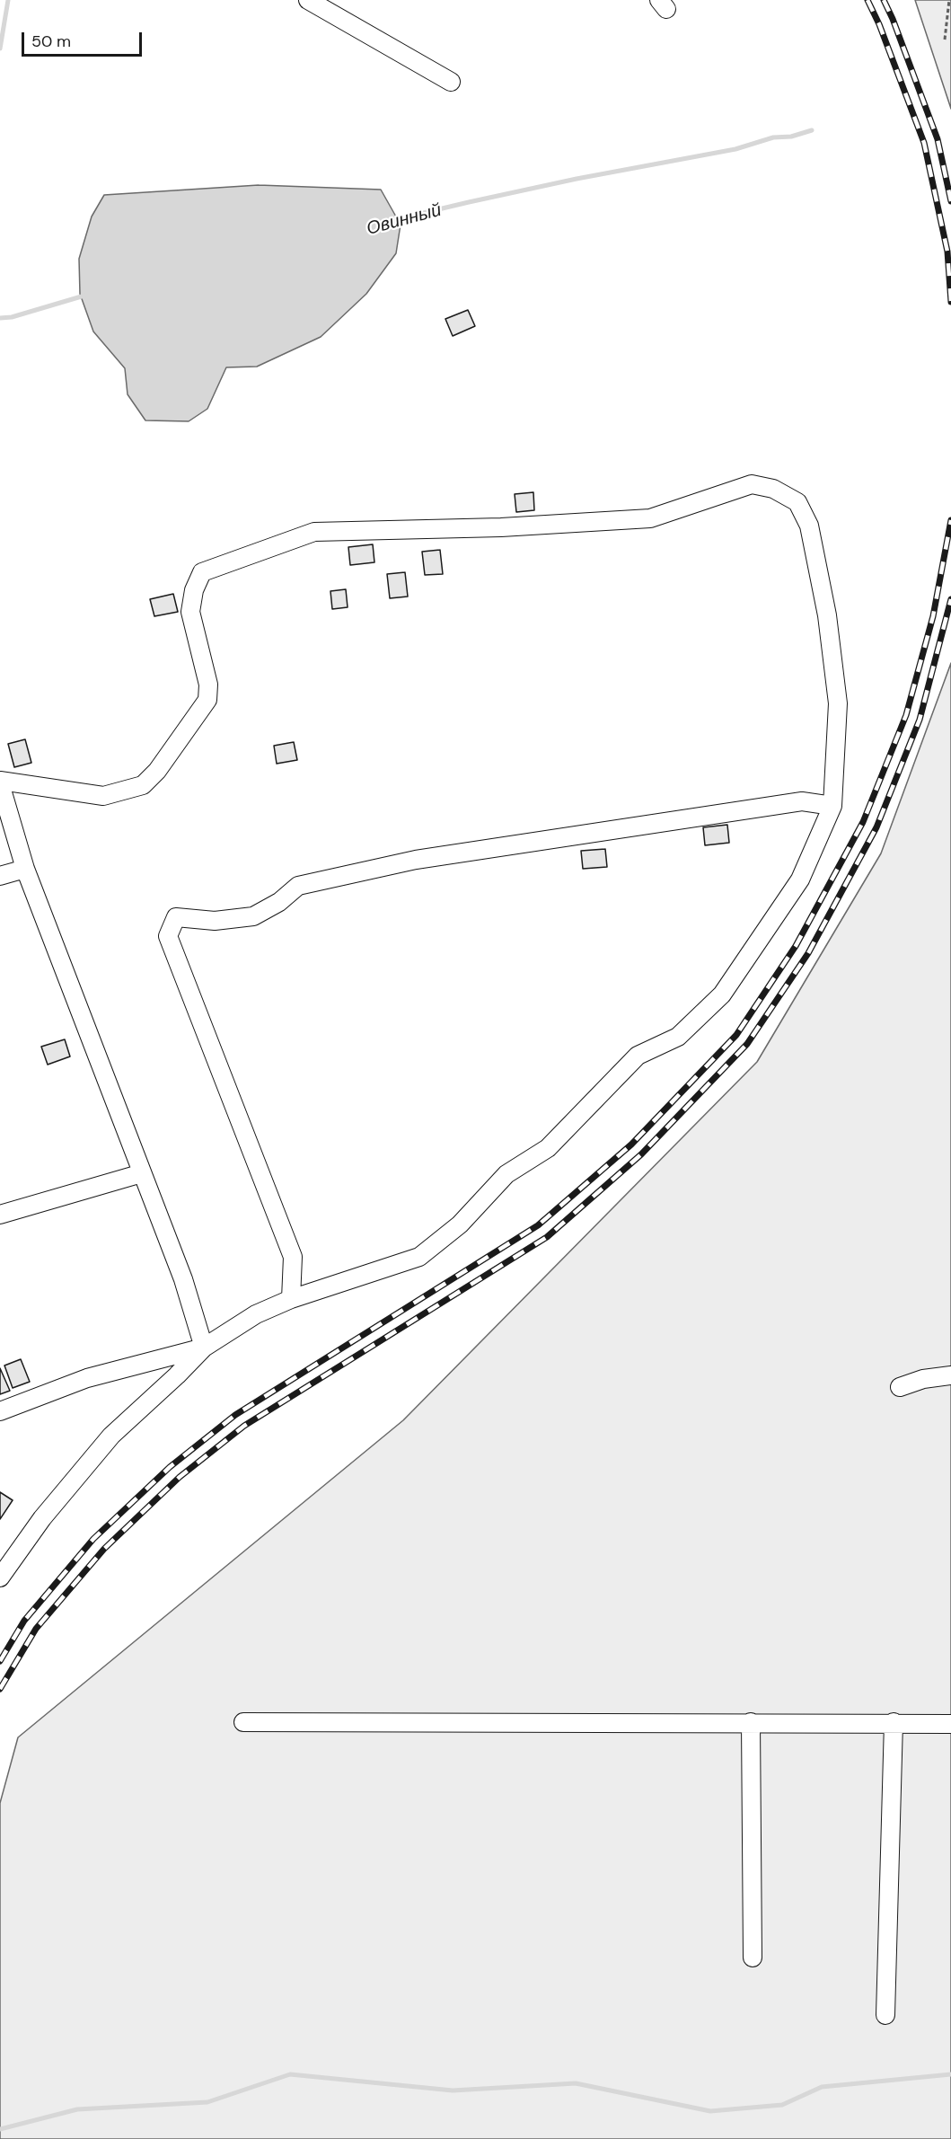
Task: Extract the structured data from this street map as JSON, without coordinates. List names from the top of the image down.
{
  "water": ["Овинный"],
  "scale_bar": "50 m"
}
